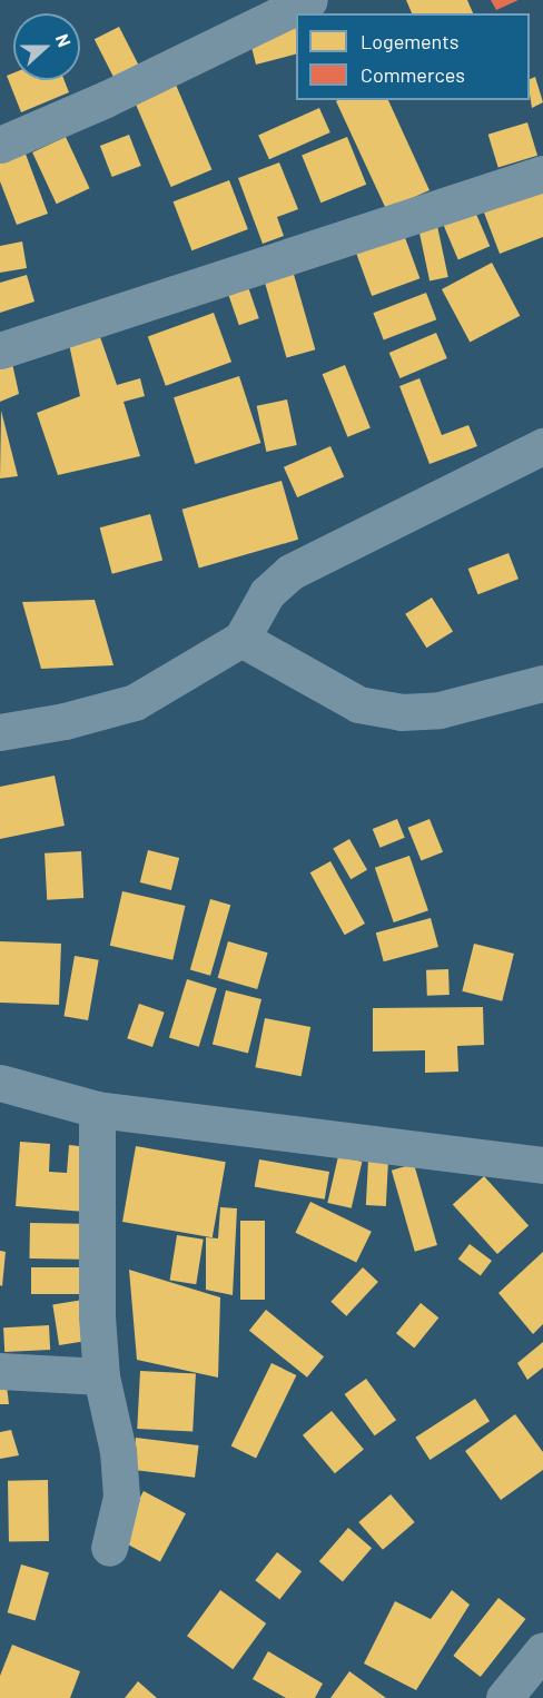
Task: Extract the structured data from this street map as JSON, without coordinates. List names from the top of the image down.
{
  "legend": ["Logements", "Commerces"],
  "north": "right"
}
